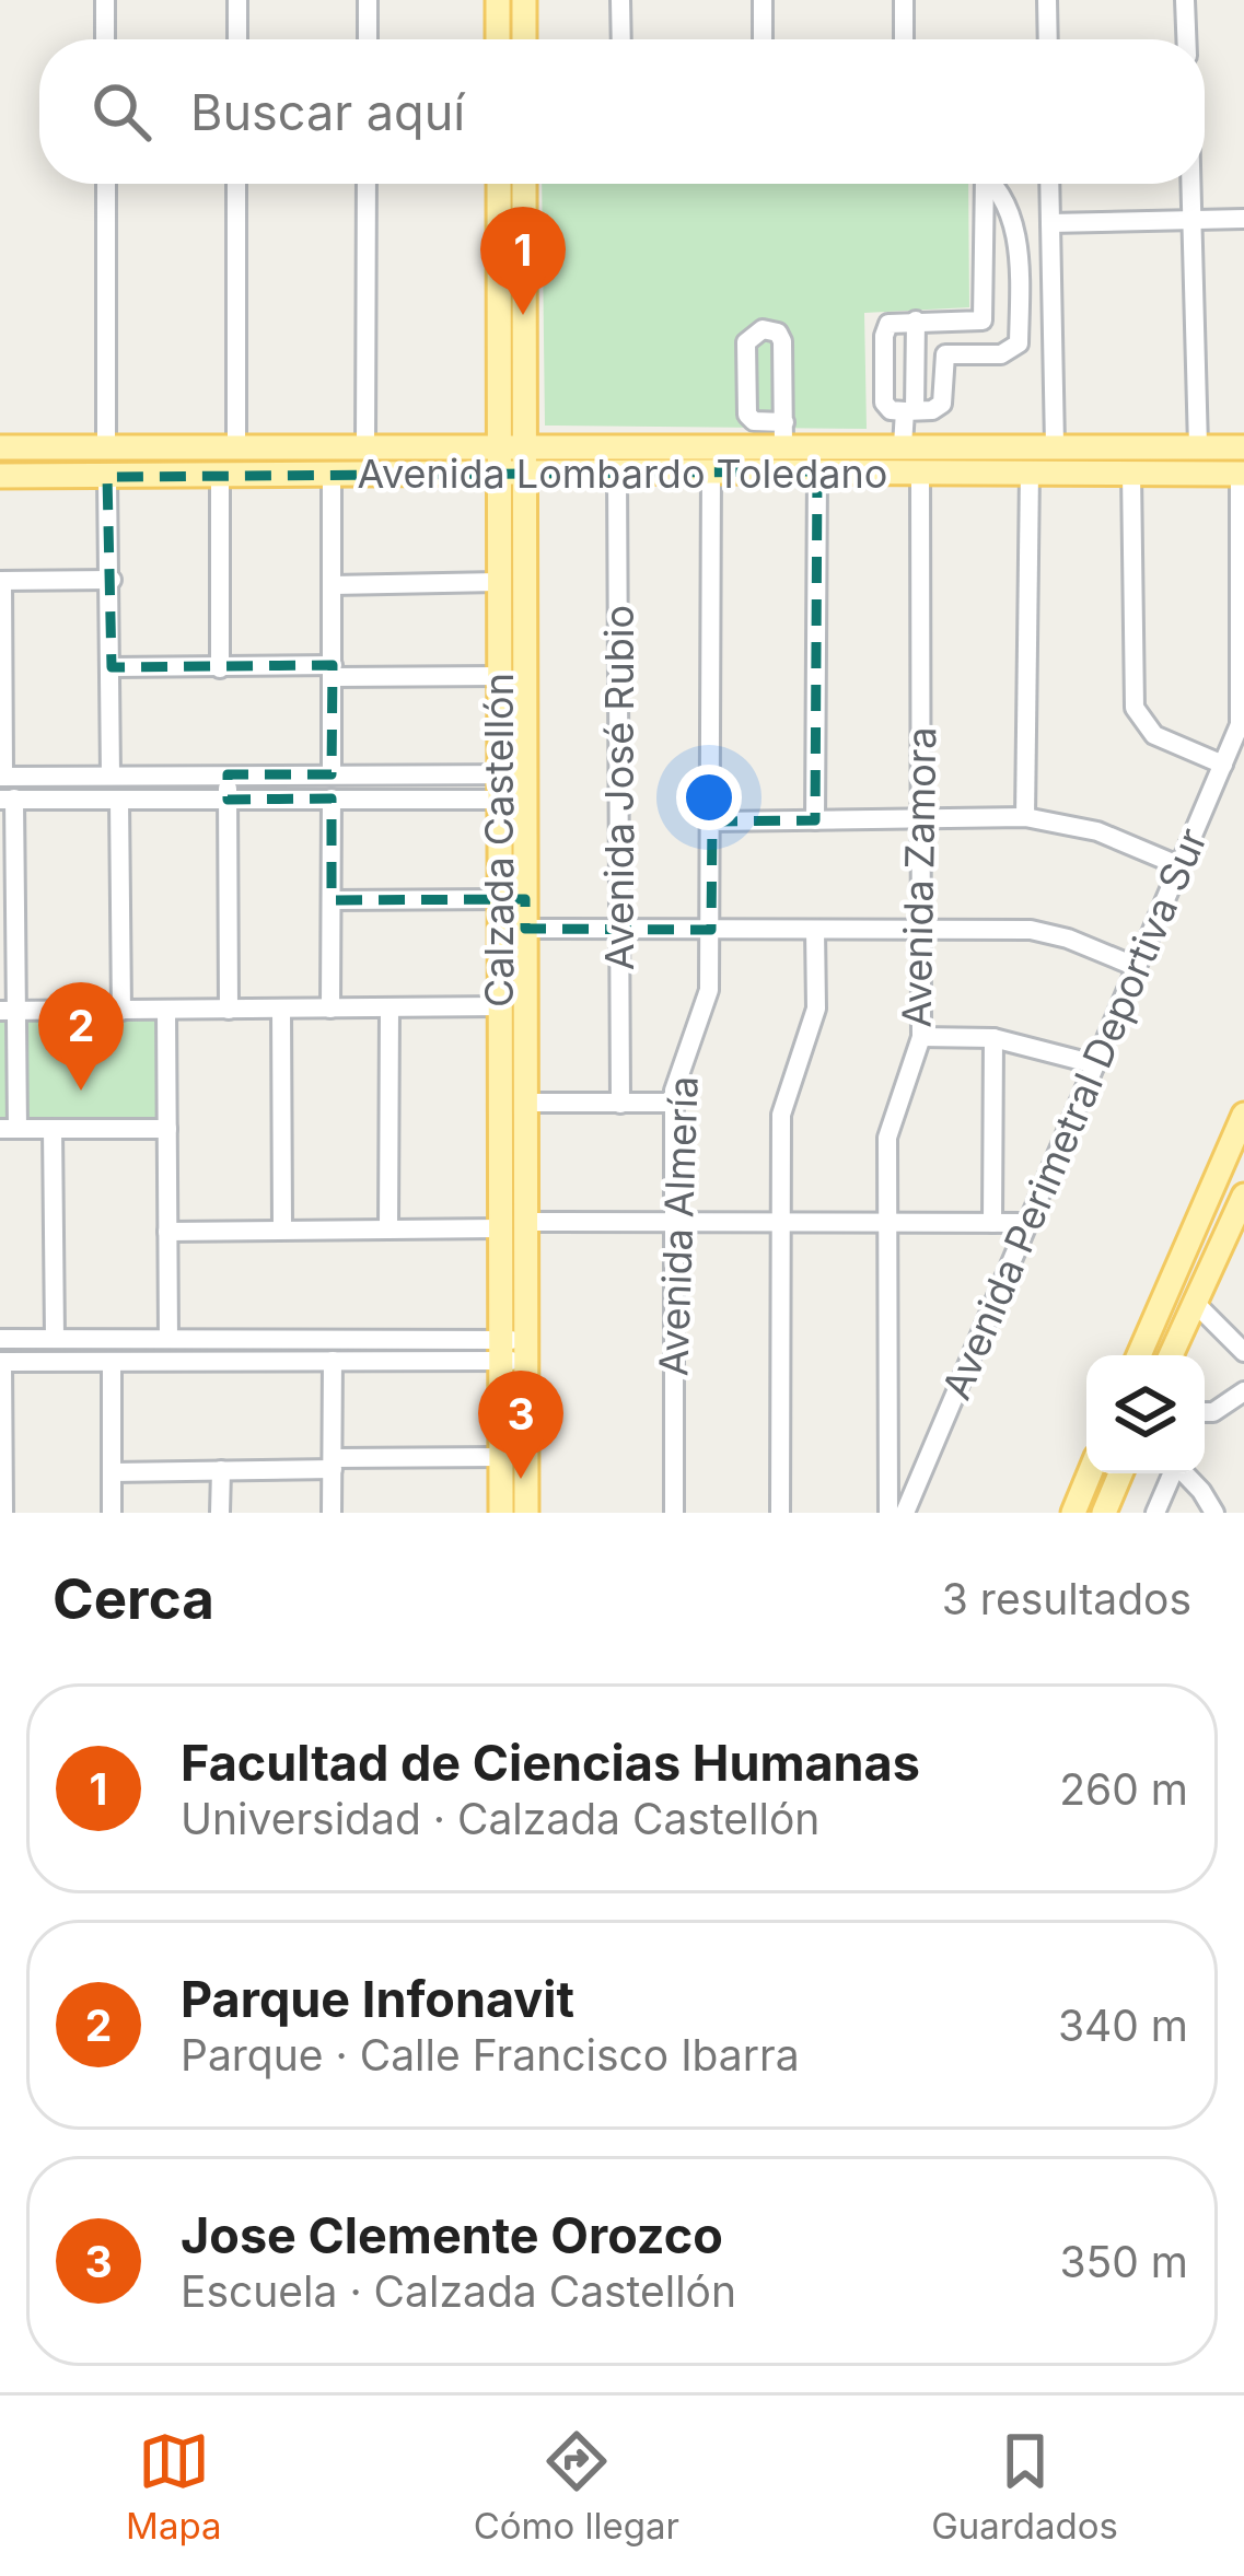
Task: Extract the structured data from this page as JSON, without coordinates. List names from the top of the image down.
{
  "streets": {
    "main road": ["Avenida Lombardo Toledano", "Calzada Castellón"],
    "street": [
      "Avenida José Rubio",
      "Avenida Zamora",
      "Avenida Perimetral Deportiva Sur",
      "Avenida Almería"
    ]
  },
  "crossings": [
    ["Avenida Lombardo Toledano", "Avenida José Rubio"],
    ["Avenida Lombardo Toledano", "Calzada Castellón"],
    ["Avenida Lombardo Toledano", "Avenida Zamora"],
    ["Avenida Lombardo Toledano", "Avenida Almería"]
  ],
  "page": {
    "search": "Buscar aquí",
    "pins": ["1", "2", "3"],
    "heading": ["Cerca", "3 resultados"],
    "list": [
      {
        "mark": "1",
        "name": "Facultad de Ciencias Humanas",
        "note": "Universidad · Calzada Castellón",
        "value": "260 m"
      },
      {
        "mark": "2",
        "name": "Parque Infonavit",
        "note": "Parque · Calle Francisco Ibarra",
        "value": "340 m"
      },
      {
        "mark": "3",
        "name": "Jose Clemente Orozco",
        "note": "Escuela · Calzada Castellón",
        "value": "350 m"
      }
    ],
    "nav": ["Mapa", "Cómo llegar", "Guardados"]
  }
}
